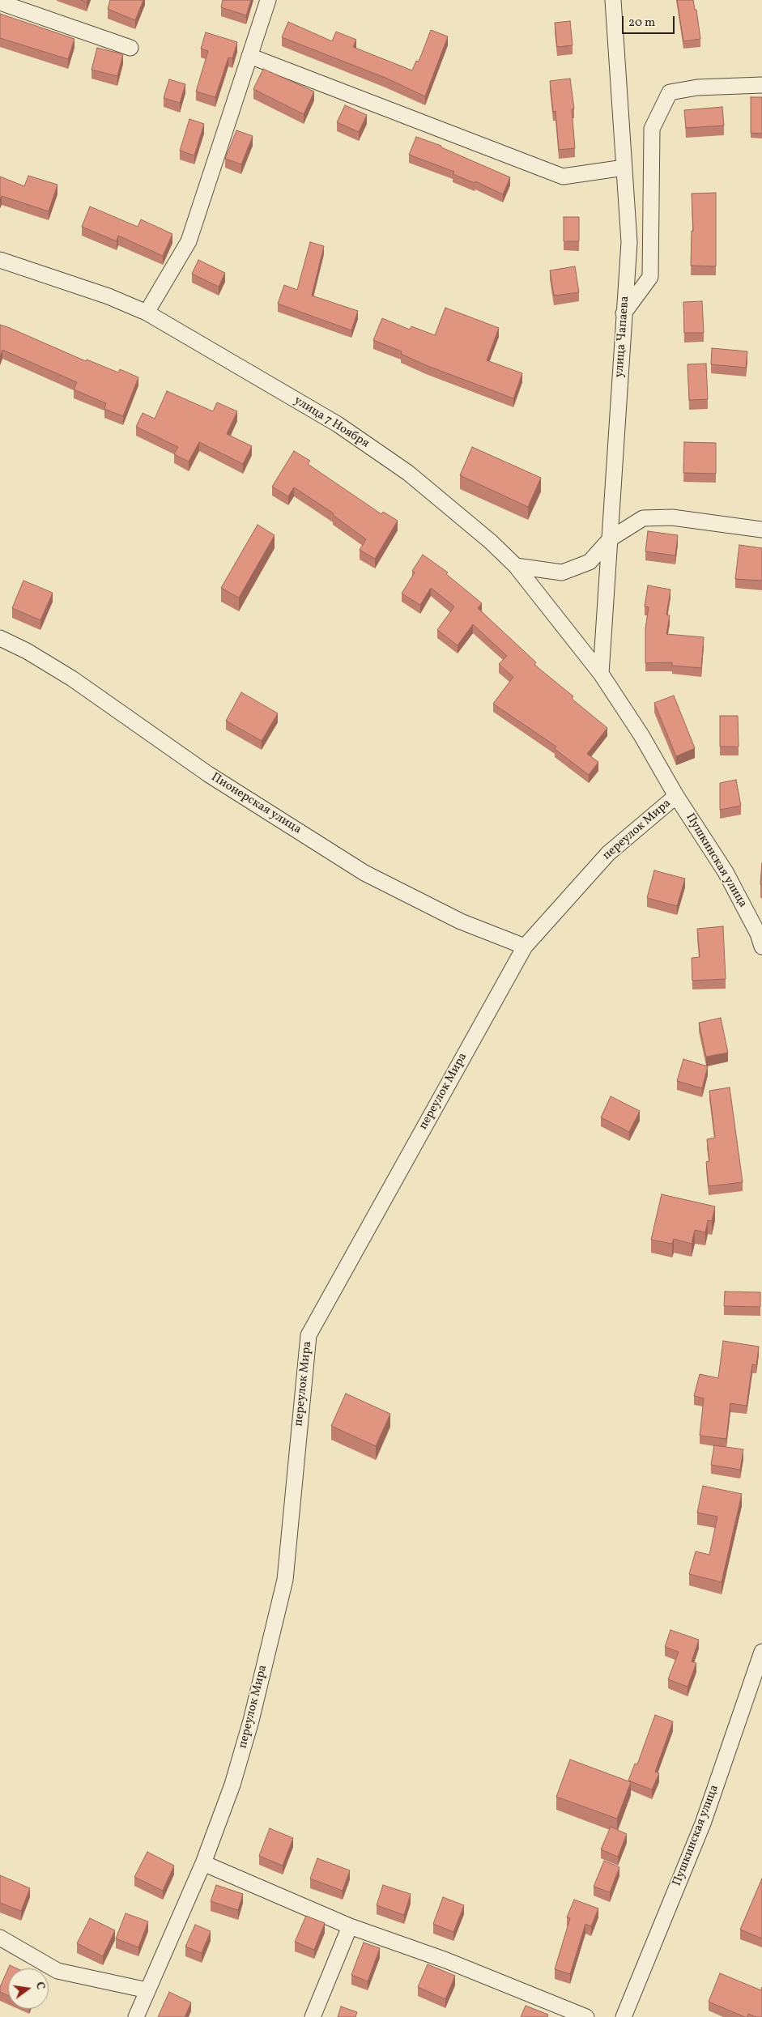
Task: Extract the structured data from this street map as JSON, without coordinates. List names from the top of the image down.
{
  "streets": {
    "street": [
      "улица Чапаева",
      "улица 7 Ноября",
      "Пионерская улица",
      "переулок Мира",
      "Пушкинская улица"
    ]
  },
  "crossings": [
    ["улица Чапаева", "улица 7 Ноября"],
    ["улица Чапаева", "Пушкинская улица"],
    ["улица 7 Ноября", "Пушкинская улица"],
    ["Пионерская улица", "переулок Мира"],
    ["переулок Мира", "Пушкинская улица"]
  ],
  "scale_bar": "20 m",
  "north": "right"
}
